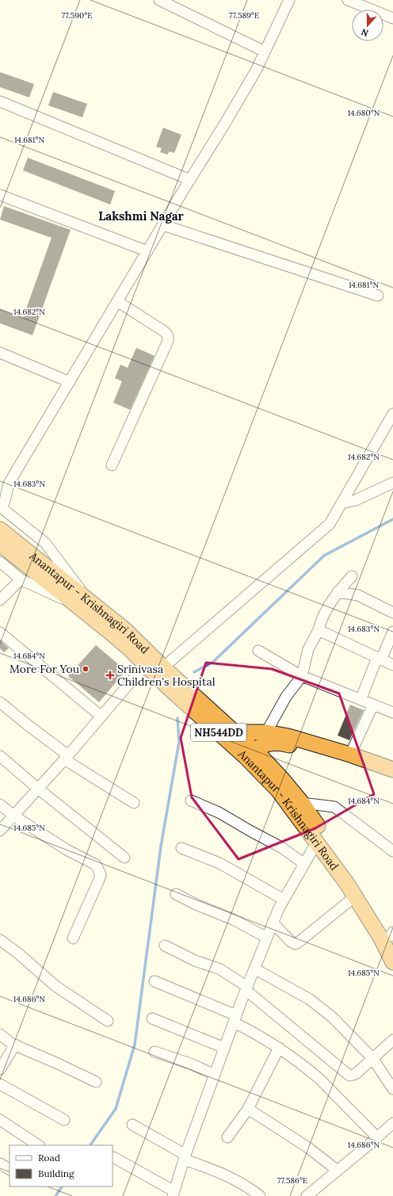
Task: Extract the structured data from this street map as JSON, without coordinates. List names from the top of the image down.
{
  "streets": {
    "highway": ["Anantapur - Krishnagiri Road", "NH544DD"]
  },
  "crossings": [
    ["Anantapur - Krishnagiri Road", "NH544DD"]
  ],
  "districts": ["Lakshmi Nagar"],
  "places": {
    "other": ["More For You"],
    "health": ["Srinivasa Children's Hospital"]
  },
  "legend": ["Road", "Building"],
  "north": "bottom",
  "coordinates": [
    "77.589°E",
    "77.590°E",
    "14.680°N",
    "14.681°N",
    "14.682°N",
    "14.683°N",
    "14.684°N",
    "14.685°N",
    "14.686°N",
    "77.586°E"
  ]
}
